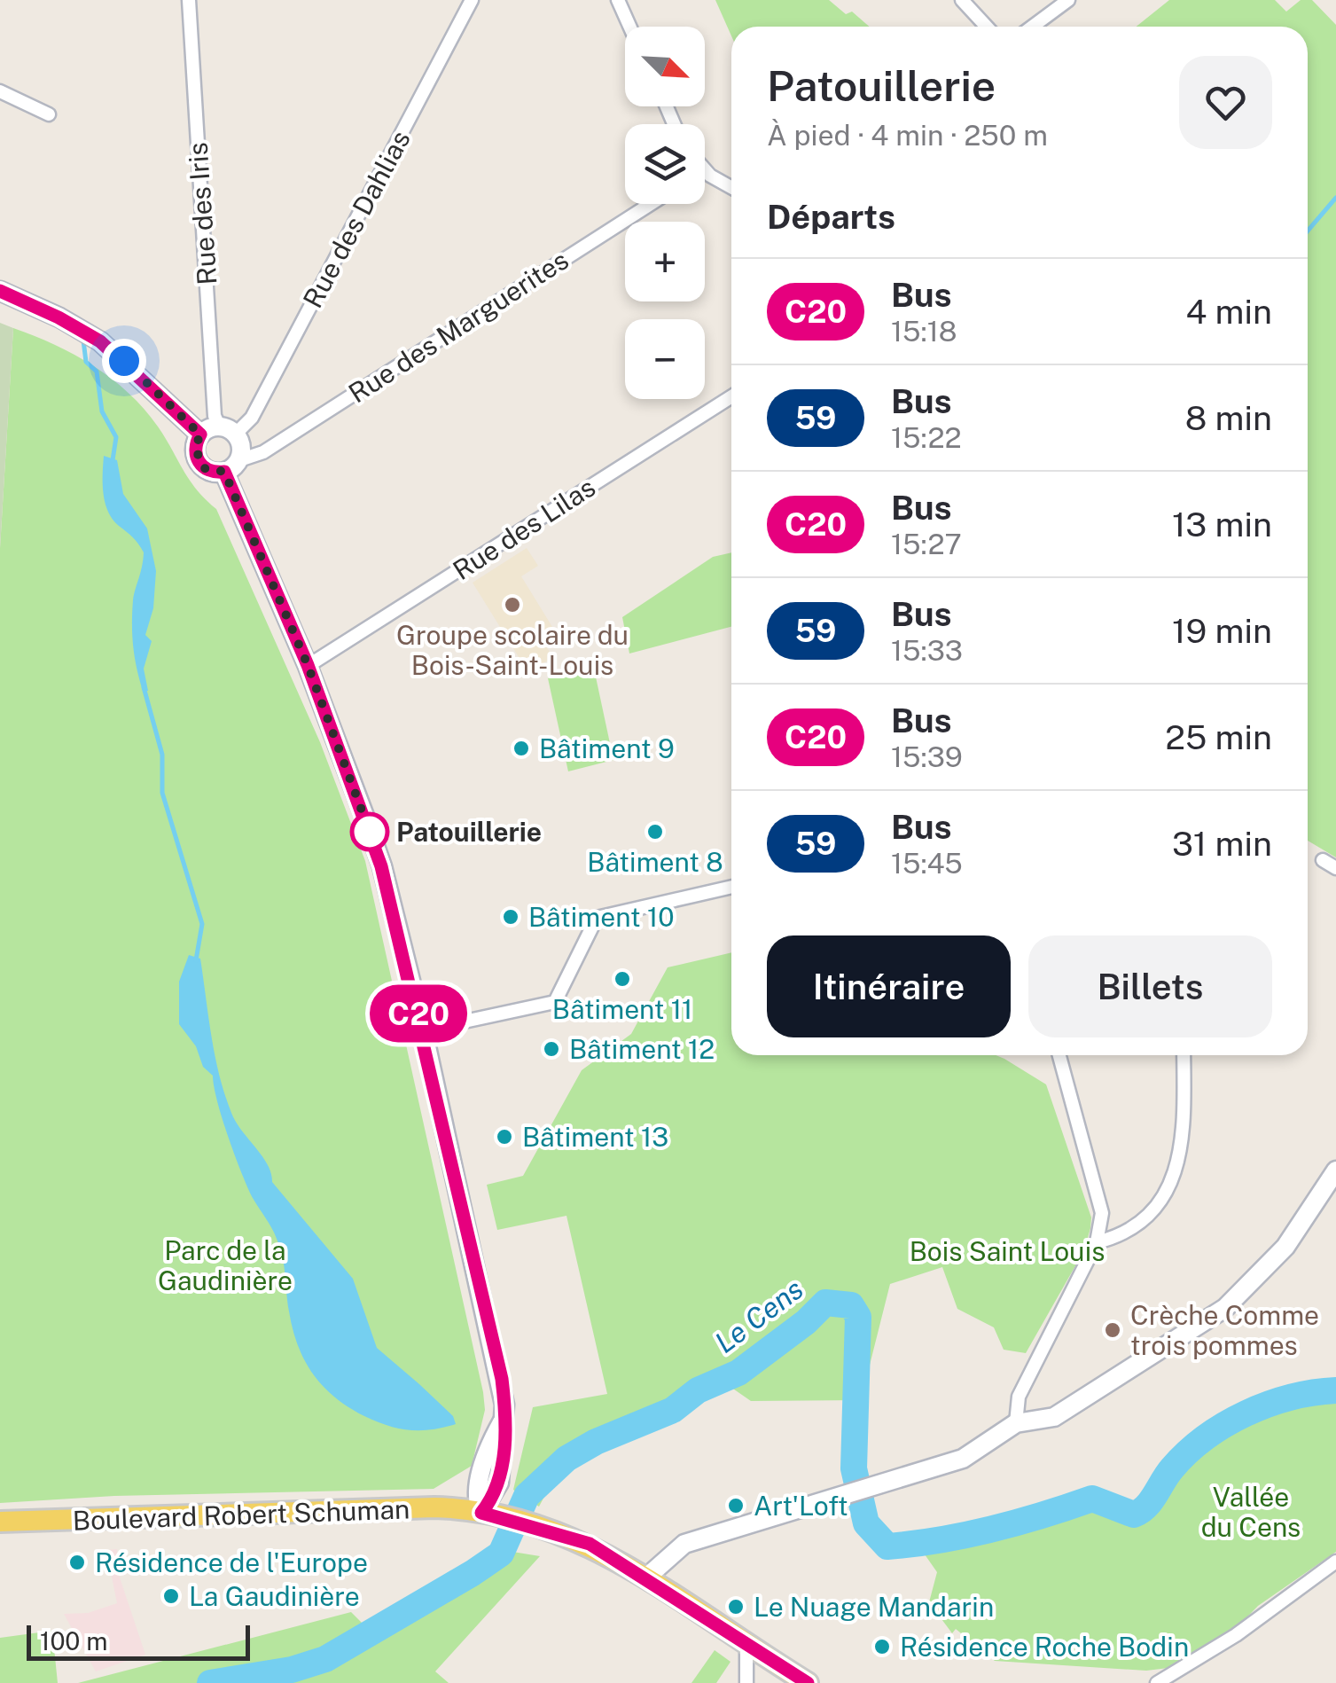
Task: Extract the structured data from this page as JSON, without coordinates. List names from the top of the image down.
{
  "streets": {
    "main road": ["Boulevard Robert Schuman"],
    "street": [
      "Rue des Iris",
      "Rue des Dahlias",
      "Rue des Marguerites",
      "Rue des Lilas"
    ]
  },
  "crossings": [
    ["Rue des Iris", "Rue des Dahlias"],
    ["Rue des Iris", "Rue des Marguerites"],
    ["Rue des Dahlias", "Rue des Marguerites"]
  ],
  "water": ["Le Cens"],
  "parks": ["Parc de la Gaudinière", "Bois Saint Louis", "Vallée du Cens"],
  "places": [
    "Groupe scolaire du Bois-Saint-Louis",
    "Bâtiment 9",
    "Patouillerie",
    "Bâtiment 8",
    "Bâtiment 10",
    "Bâtiment 11",
    "Bâtiment 12",
    "Bâtiment 13",
    "Crèche Comme trois pommes",
    "Art'Loft",
    "Résidence de l'Europe",
    "La Gaudinière",
    "Le Nuage Mandarin",
    "Résidence Roche Bodin"
  ],
  "lines": ["bus line C20"],
  "scale_bar": "100 m",
  "north": "bottom right",
  "page": {
    "on_map": "C20",
    "map_buttons": ["+", "−"],
    "heading": [
      ["Patouillerie", "À pied · 4 min · 250 m"],
      "Départs"
    ],
    "list": [
      {
        "mark": "C20",
        "name": "Bus",
        "note": "15:18",
        "value": "4 min"
      },
      {
        "mark": "59",
        "name": "Bus",
        "note": "15:22",
        "value": "8 min"
      },
      {
        "mark": "C20",
        "name": "Bus",
        "note": "15:27",
        "value": "13 min"
      },
      {
        "mark": "59",
        "name": "Bus",
        "note": "15:33",
        "value": "19 min"
      },
      {
        "mark": "C20",
        "name": "Bus",
        "note": "15:39",
        "value": "25 min"
      },
      {
        "mark": "59",
        "name": "Bus",
        "note": "15:45",
        "value": "31 min"
      }
    ],
    "buttons": ["Itinéraire", "Billets"],
    "scale": "100 m"
  }
}
